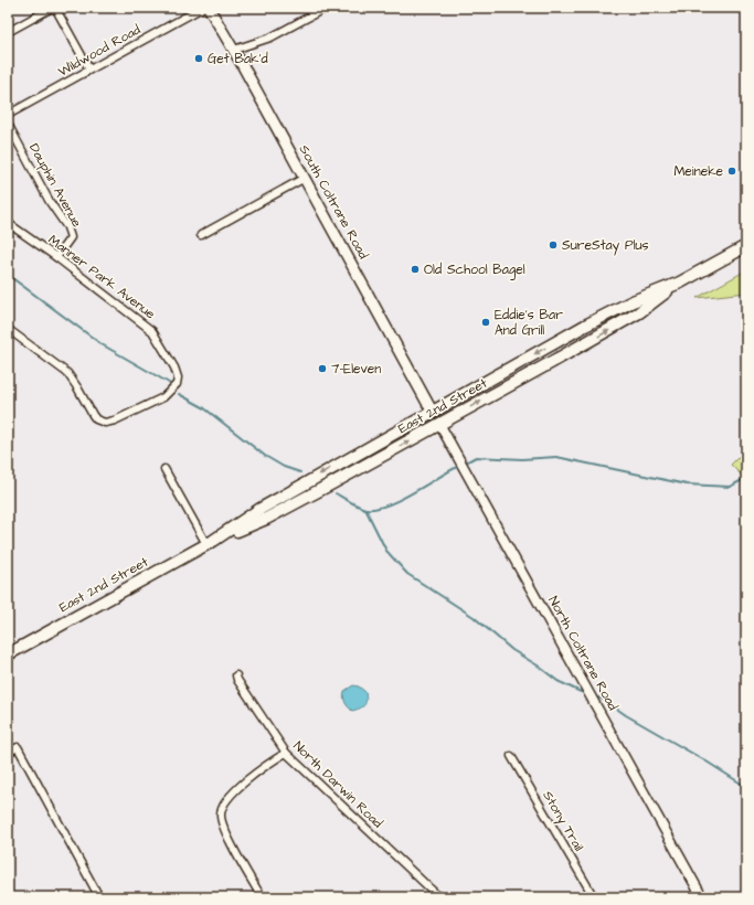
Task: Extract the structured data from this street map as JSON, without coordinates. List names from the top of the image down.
{
  "streets": {
    "main road": ["South Coltrane Road", "East 2nd Street"],
    "street": [
      "Wildwood Road",
      "Dauphin Avenue",
      "Manner Park Avenue",
      "North Coltrane Road",
      "North Darwin Road",
      "Stony Trail"
    ]
  },
  "crossings": [
    ["Dauphin Avenue", "Manner Park Avenue"],
    ["South Coltrane Road", "East 2nd Street"],
    ["East 2nd Street", "North Coltrane Road"]
  ],
  "places": [
    "Get Bak'd",
    "Meineke",
    "SureStay Plus",
    "Old School Bagel",
    "Eddie's Bar And Grill",
    "7-Eleven"
  ]
}
